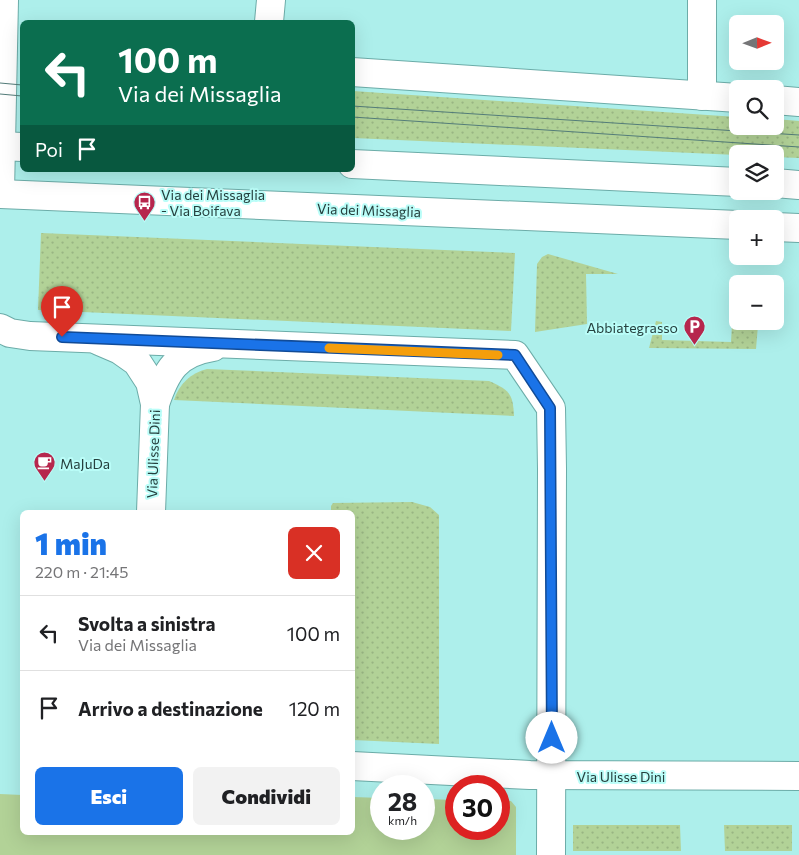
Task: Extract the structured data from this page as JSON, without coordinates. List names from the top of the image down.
{
  "streets": {
    "street": ["Via dei Missaglia", "Via Ulisse Dini"]
  },
  "places": {
    "bus stop": ["Via dei Missaglia - Via Boifava"],
    "parking": ["Abbiategrasso"],
    "cafe": ["MaJuDa"]
  },
  "north": "right",
  "page": {
    "map_buttons": ["+", "−"],
    "turn": ["100 m", "Via dei Missaglia"],
    "then": "Poi",
    "heading": ["1 min", "220 m · 21:45"],
    "list": [
      {
        "name": "Svolta a sinistra",
        "note": "Via dei Missaglia",
        "value": "100 m"
      },
      {
        "name": "Arrivo a destinazione",
        "value": "120 m"
      }
    ],
    "buttons": ["Esci", "Condividi"],
    "speed": "28 km/h",
    "limit": "30"
  }
}
